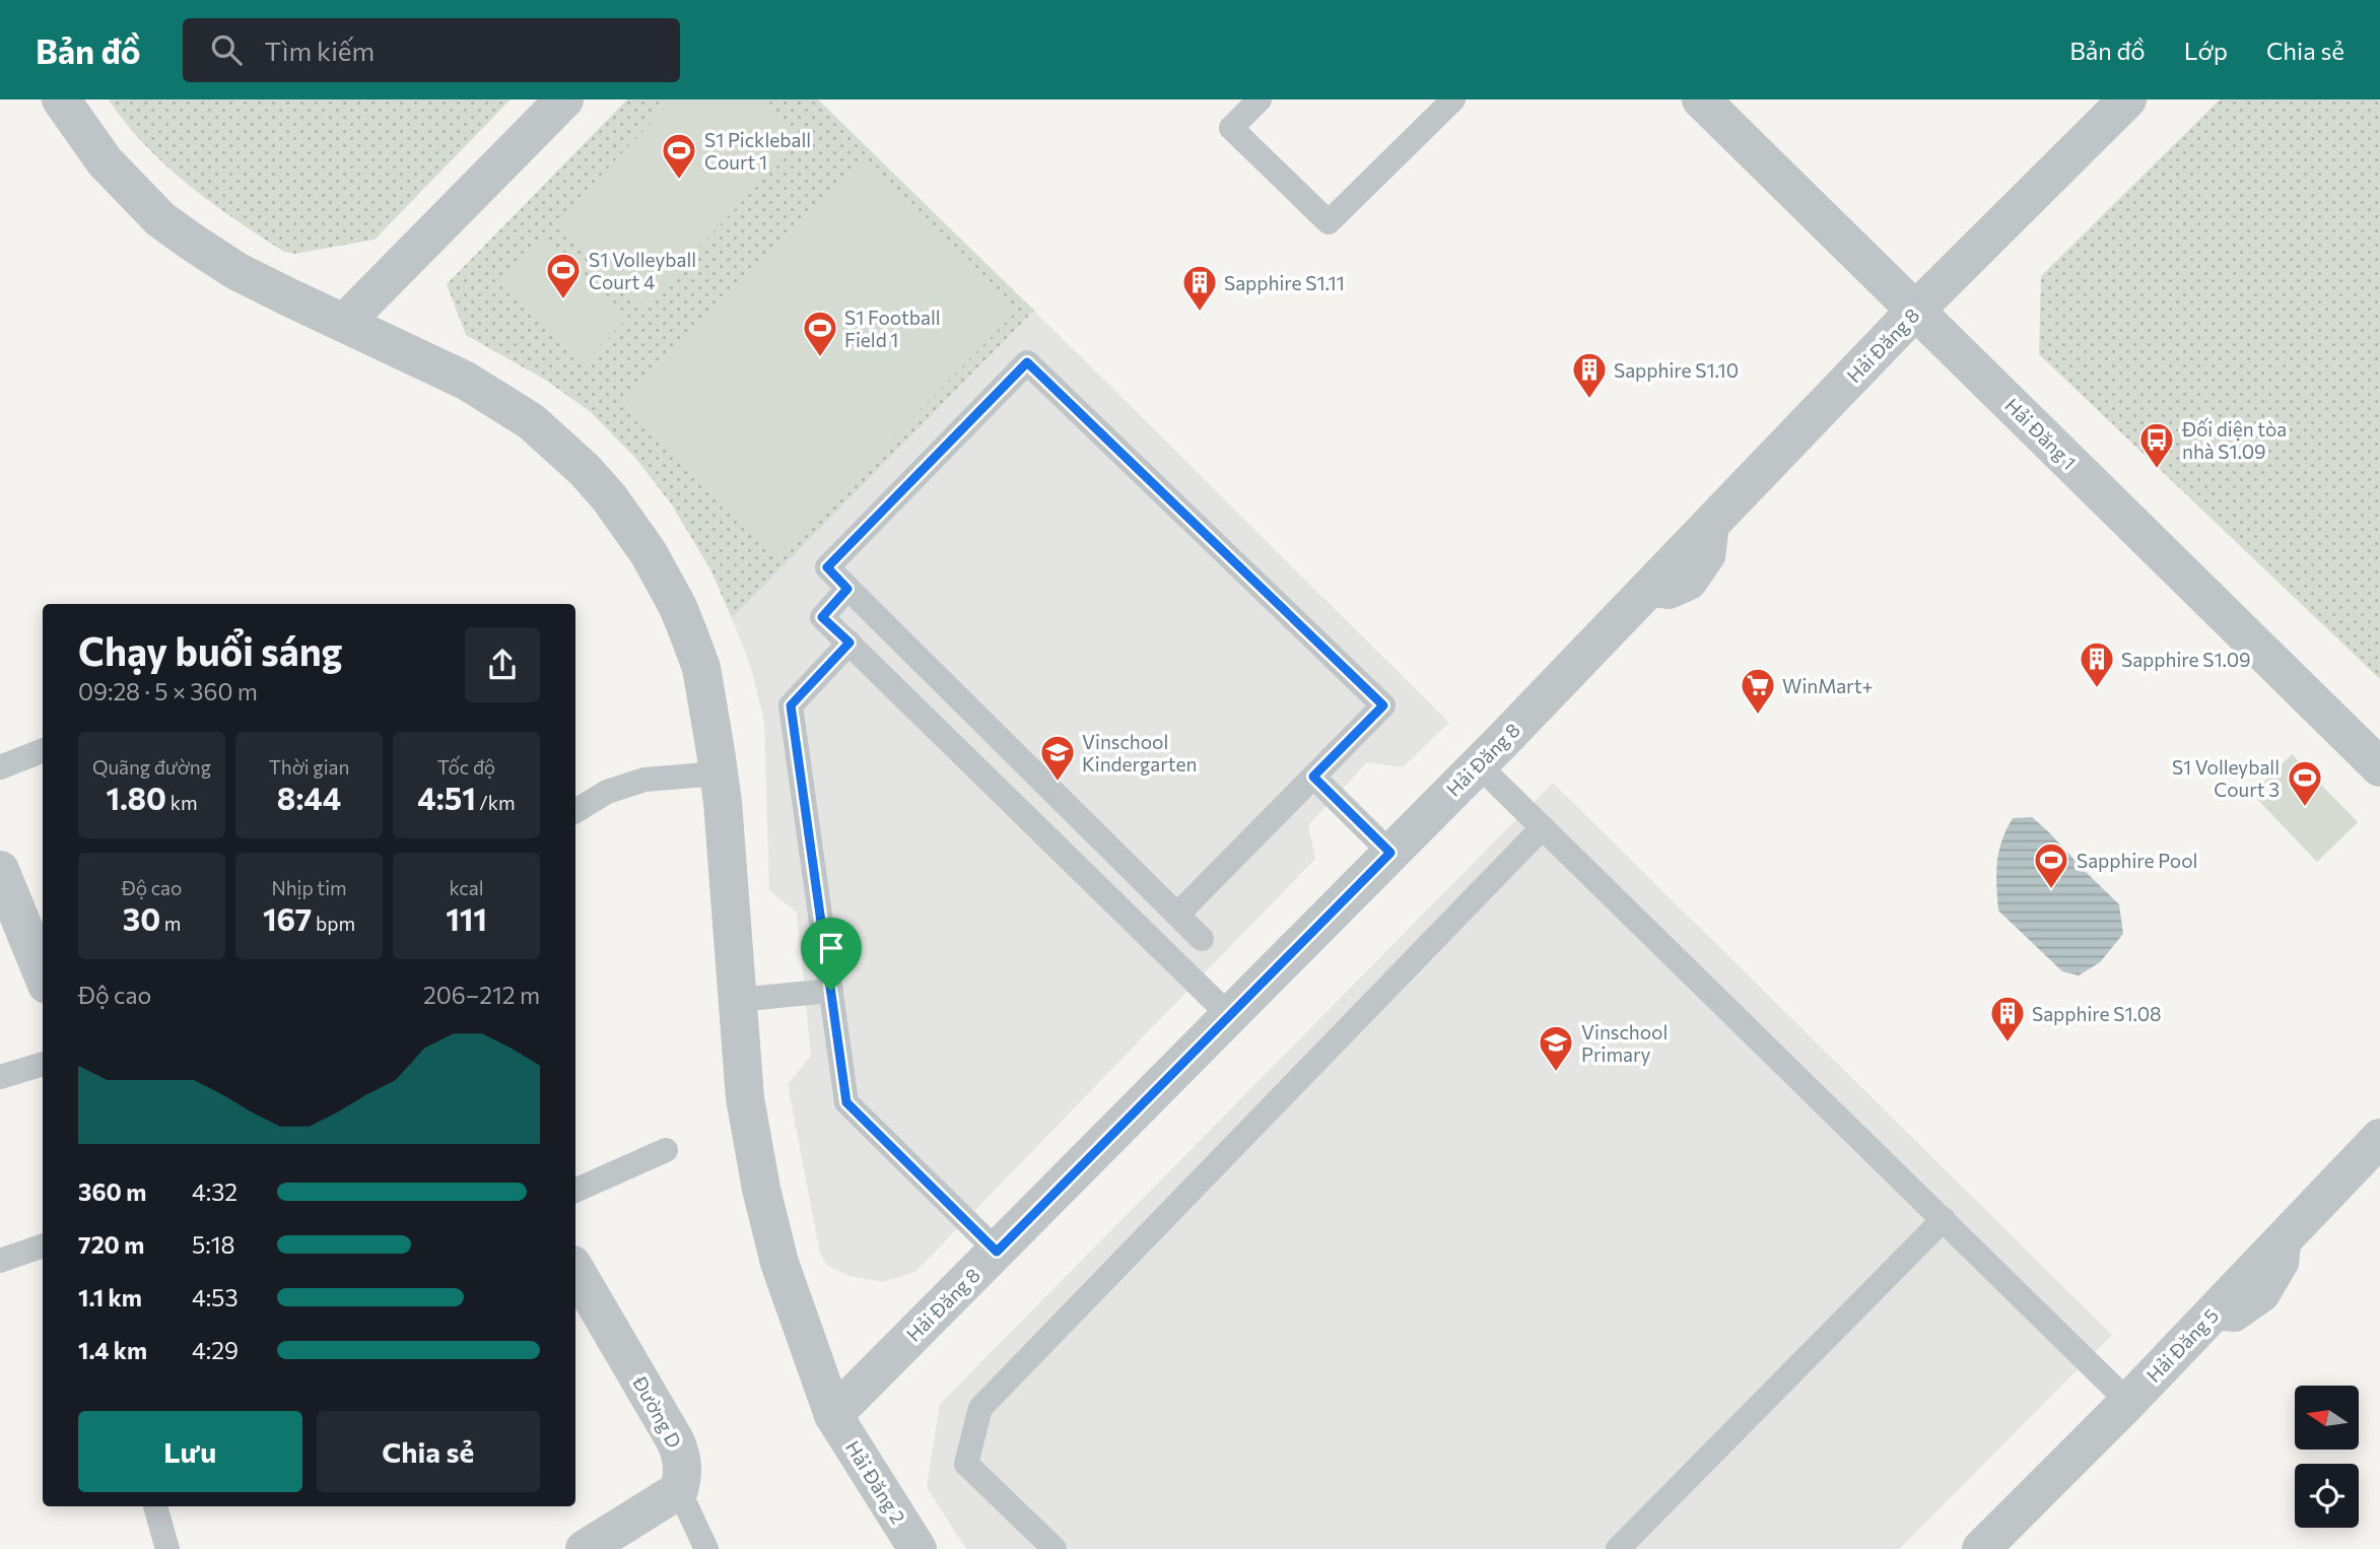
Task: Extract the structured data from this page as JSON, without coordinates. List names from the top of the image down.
{
  "streets": {
    "street": [
      "Hải Đăng 8",
      "Hải Đăng 1",
      "Hải Đăng 5",
      "Đường D",
      "Hải Đăng 2"
    ]
  },
  "crossings": [
    ["Hải Đăng 8", "Hải Đăng 1"],
    ["Hải Đăng 8", "Hải Đăng 2"]
  ],
  "places": {
    "sports": [
      "S1 Pickleball Court 1",
      "S1 Volleyball Court 4",
      "S1 Football Field 1",
      "S1 Volleyball Court 3",
      "Sapphire Pool"
    ],
    "building": [
      "Sapphire S1.11",
      "Sapphire S1.10",
      "Sapphire S1.09",
      "Sapphire S1.08"
    ],
    "bus stop": ["Đối diện tòa nhà S1.09"],
    "supermarket": ["WinMart+"],
    "school or university": ["Vinschool Kindergarten", "Vinschool Primary"]
  },
  "north": "left",
  "page": {
    "header": "Bản đồ",
    "search": "Tìm kiếm",
    "nav": ["Bản đồ", "Lớp", "Chia sẻ"],
    "heading": ["Chạy buổi sáng", "09:28 · 5 × 360 m"],
    "stats": [
      ["Quãng đường", "1.80 km"],
      ["Thời gian", "8:44"],
      ["Tốc độ", "4:51 /km"],
      ["Độ cao", "30 m"],
      ["Nhịp tim", "167 bpm"],
      ["kcal", "111"]
    ],
    "chart": ["Độ cao", "206–212 m"],
    "list": [
      {
        "name": "360 m",
        "note": "4:32"
      },
      {
        "name": "720 m",
        "note": "5:18"
      },
      {
        "name": "1.1 km",
        "note": "4:53"
      },
      {
        "name": "1.4 km",
        "note": "4:29"
      }
    ],
    "buttons": ["Lưu", "Chia sẻ"]
  }
}
